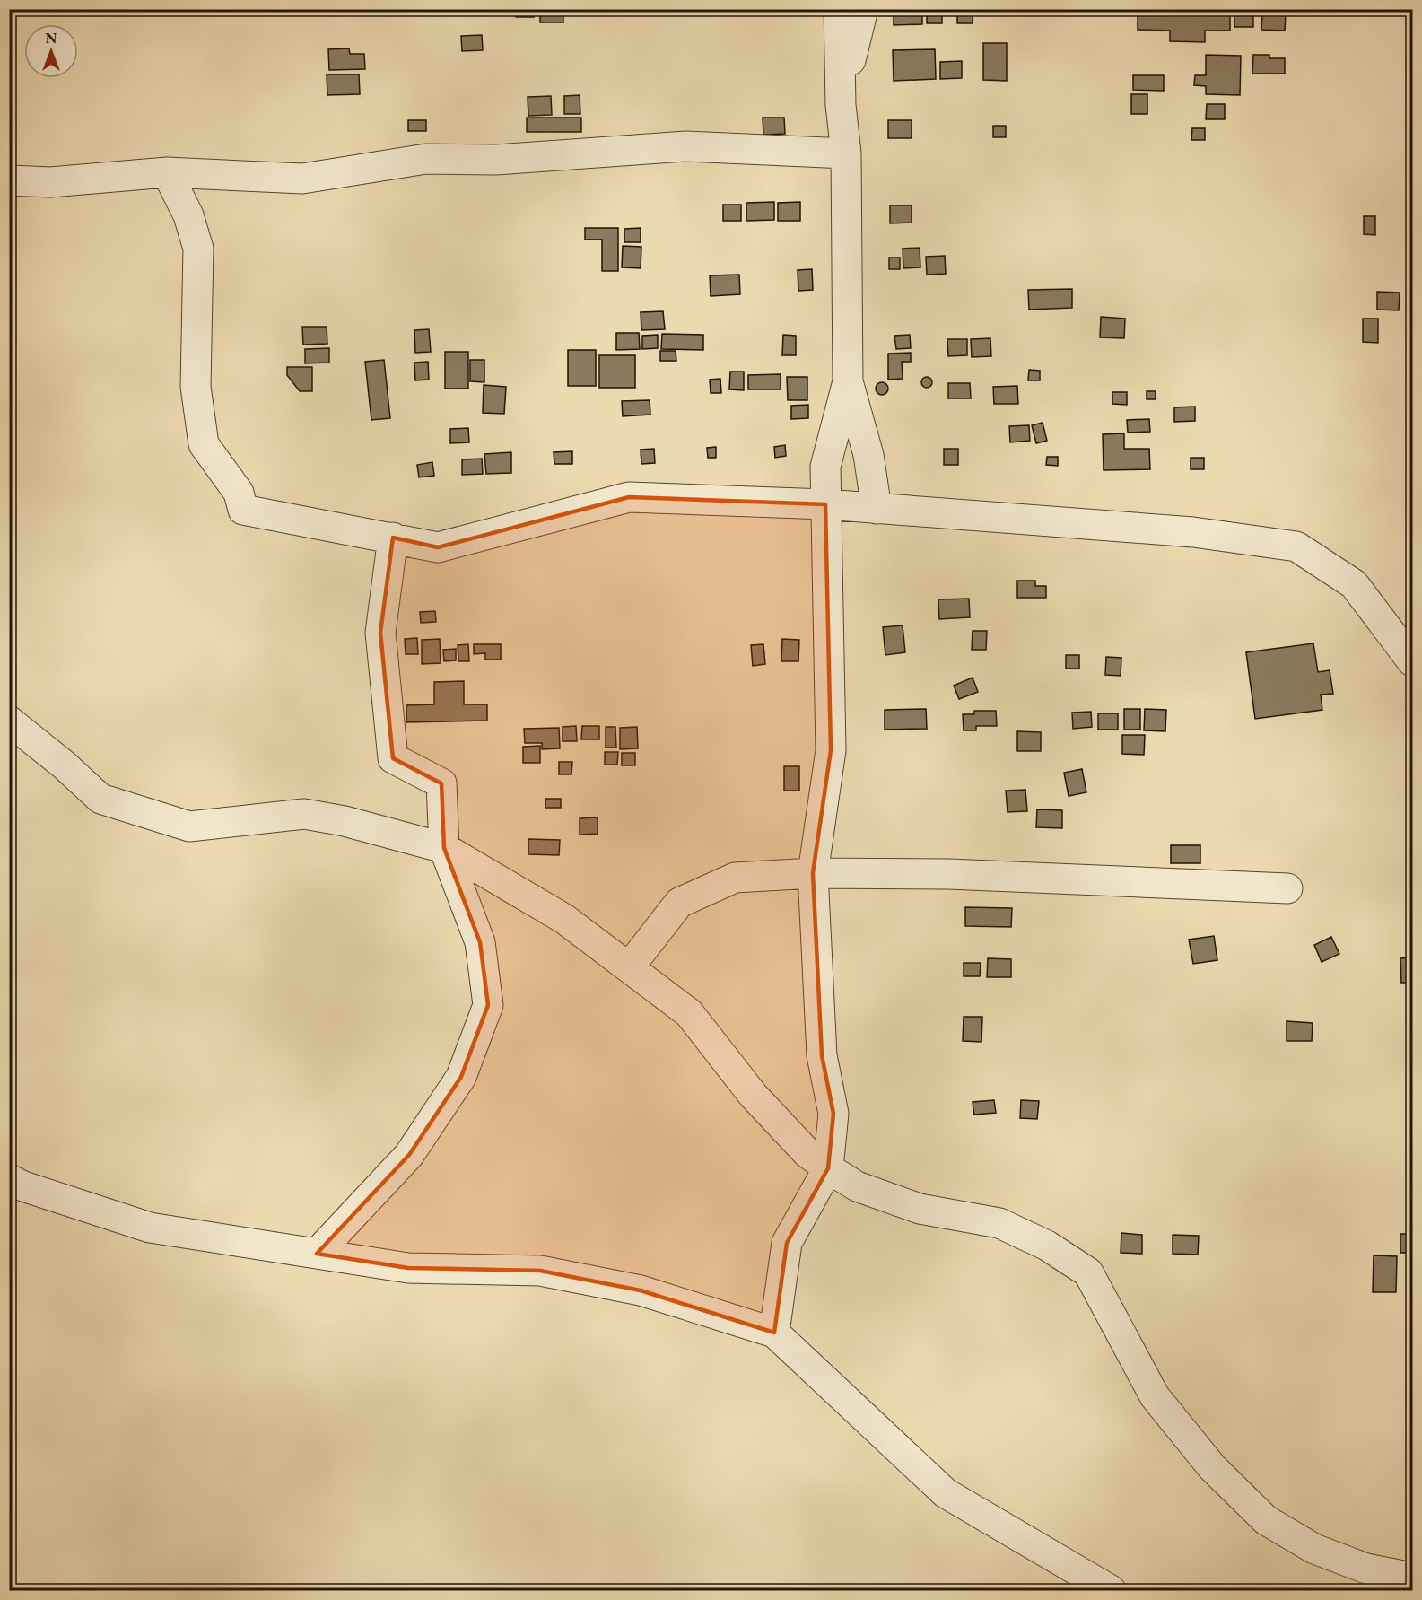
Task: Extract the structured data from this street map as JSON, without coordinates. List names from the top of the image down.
{
  "north": "top"
}
